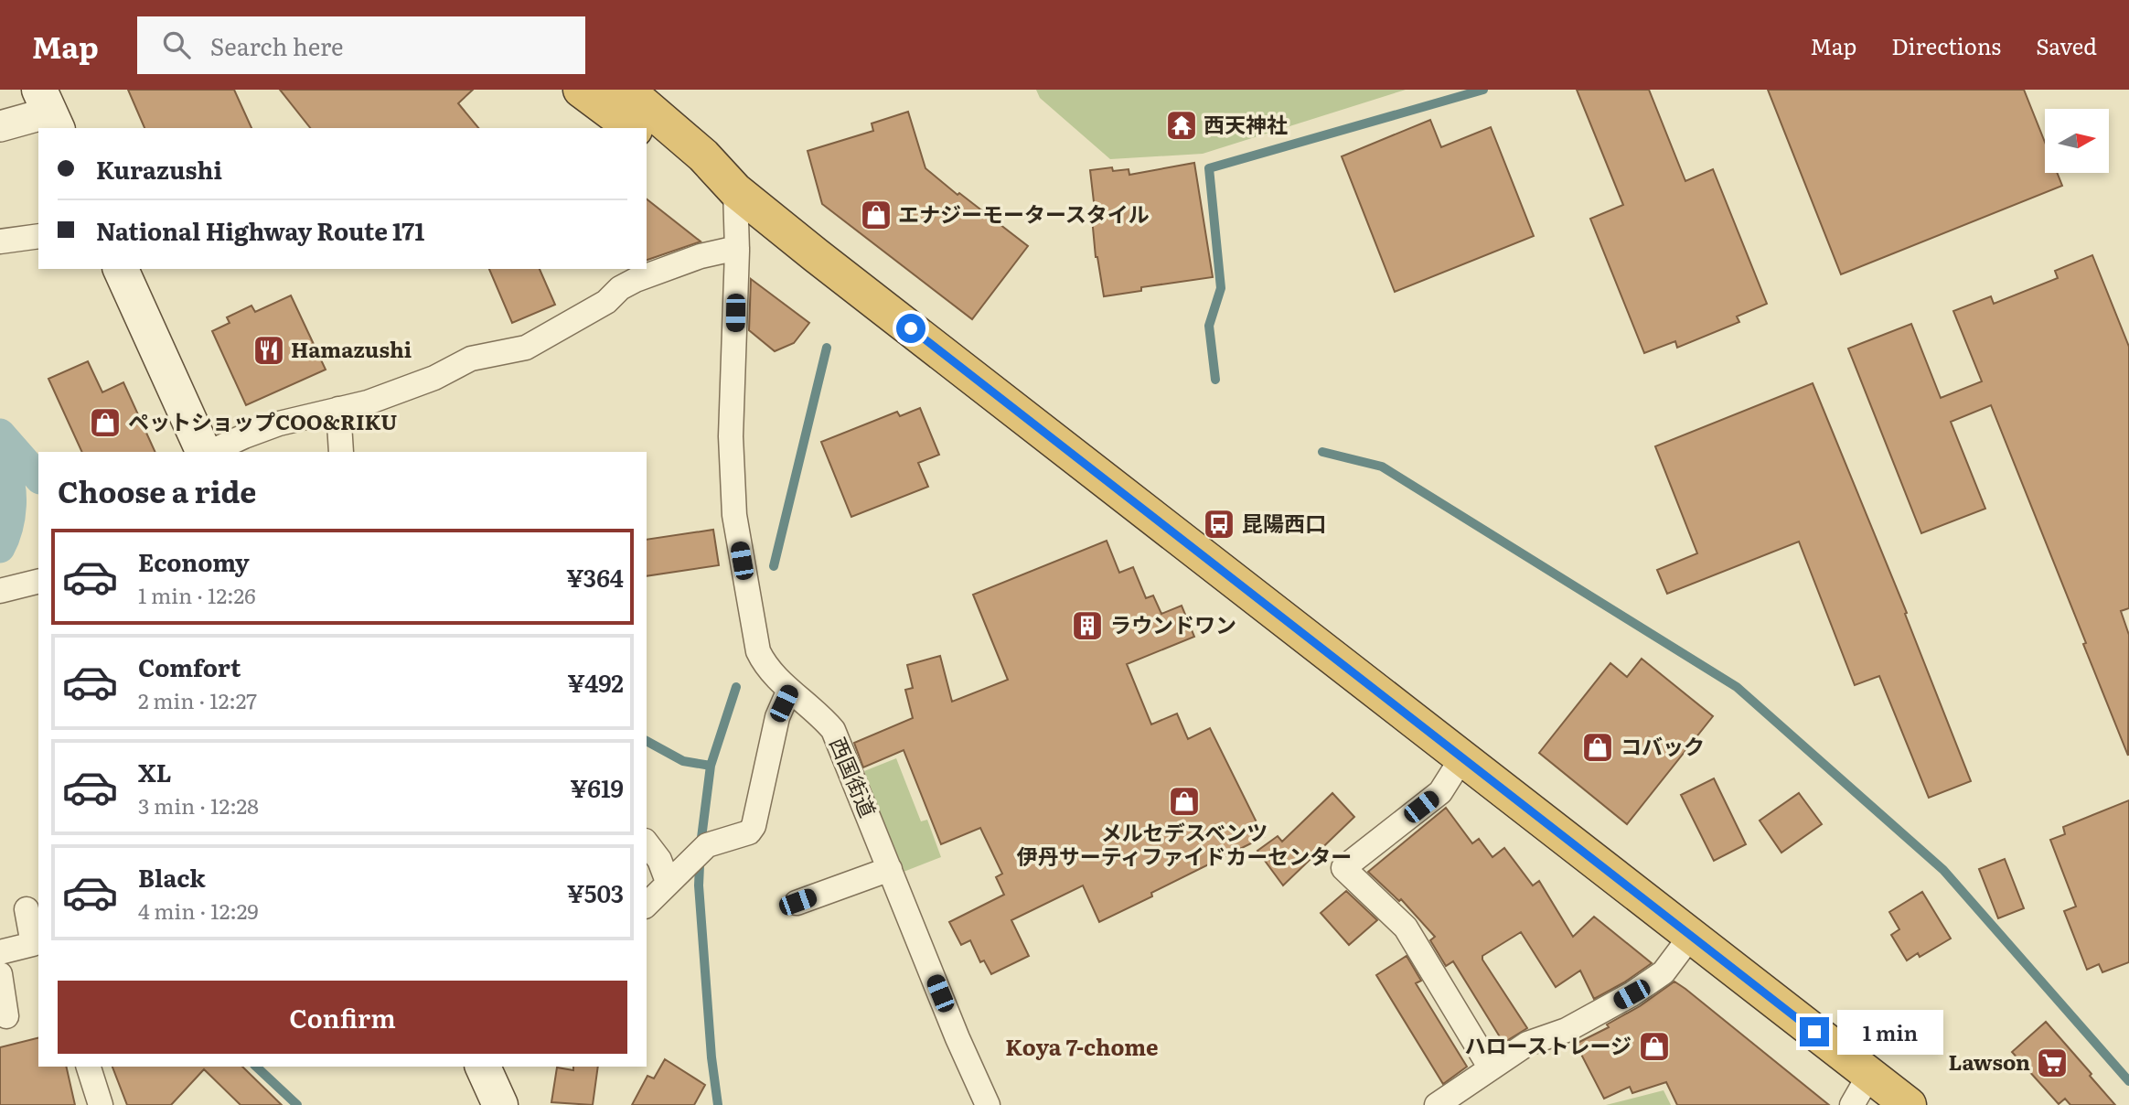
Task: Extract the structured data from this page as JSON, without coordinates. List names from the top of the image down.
{
  "streets": {
    "street": ["西国街道"]
  },
  "districts": ["Koya 7-chome"],
  "places": {
    "temple": ["西天神社"],
    "shop": [
      "エナジーモータースタイル",
      "ペットショップCOO&RIKU",
      "コバック",
      "メルセデスベンツ 伊丹サーティファイドカーセンター",
      "ハローストレージ"
    ],
    "restaurant": ["Hamazushi"],
    "bus stop": ["昆陽西口"],
    "building": ["ラウンドワン"],
    "supermarket": ["Lawson"]
  },
  "north": "right",
  "page": {
    "header": "Map",
    "search": "Search here",
    "nav": ["Map", "Directions", "Saved"],
    "banner": ["Kurazushi", "National Highway Route 171"],
    "heading": "Choose a ride",
    "list": [
      {
        "name": "Economy",
        "note": "1 min · 12:26",
        "value": "¥364"
      },
      {
        "name": "Comfort",
        "note": "2 min · 12:27",
        "value": "¥492"
      },
      {
        "name": "XL",
        "note": "3 min · 12:28",
        "value": "¥619"
      },
      {
        "name": "Black",
        "note": "4 min · 12:29",
        "value": "¥503"
      }
    ],
    "buttons": "Confirm",
    "bubble": "1 min"
  }
}
